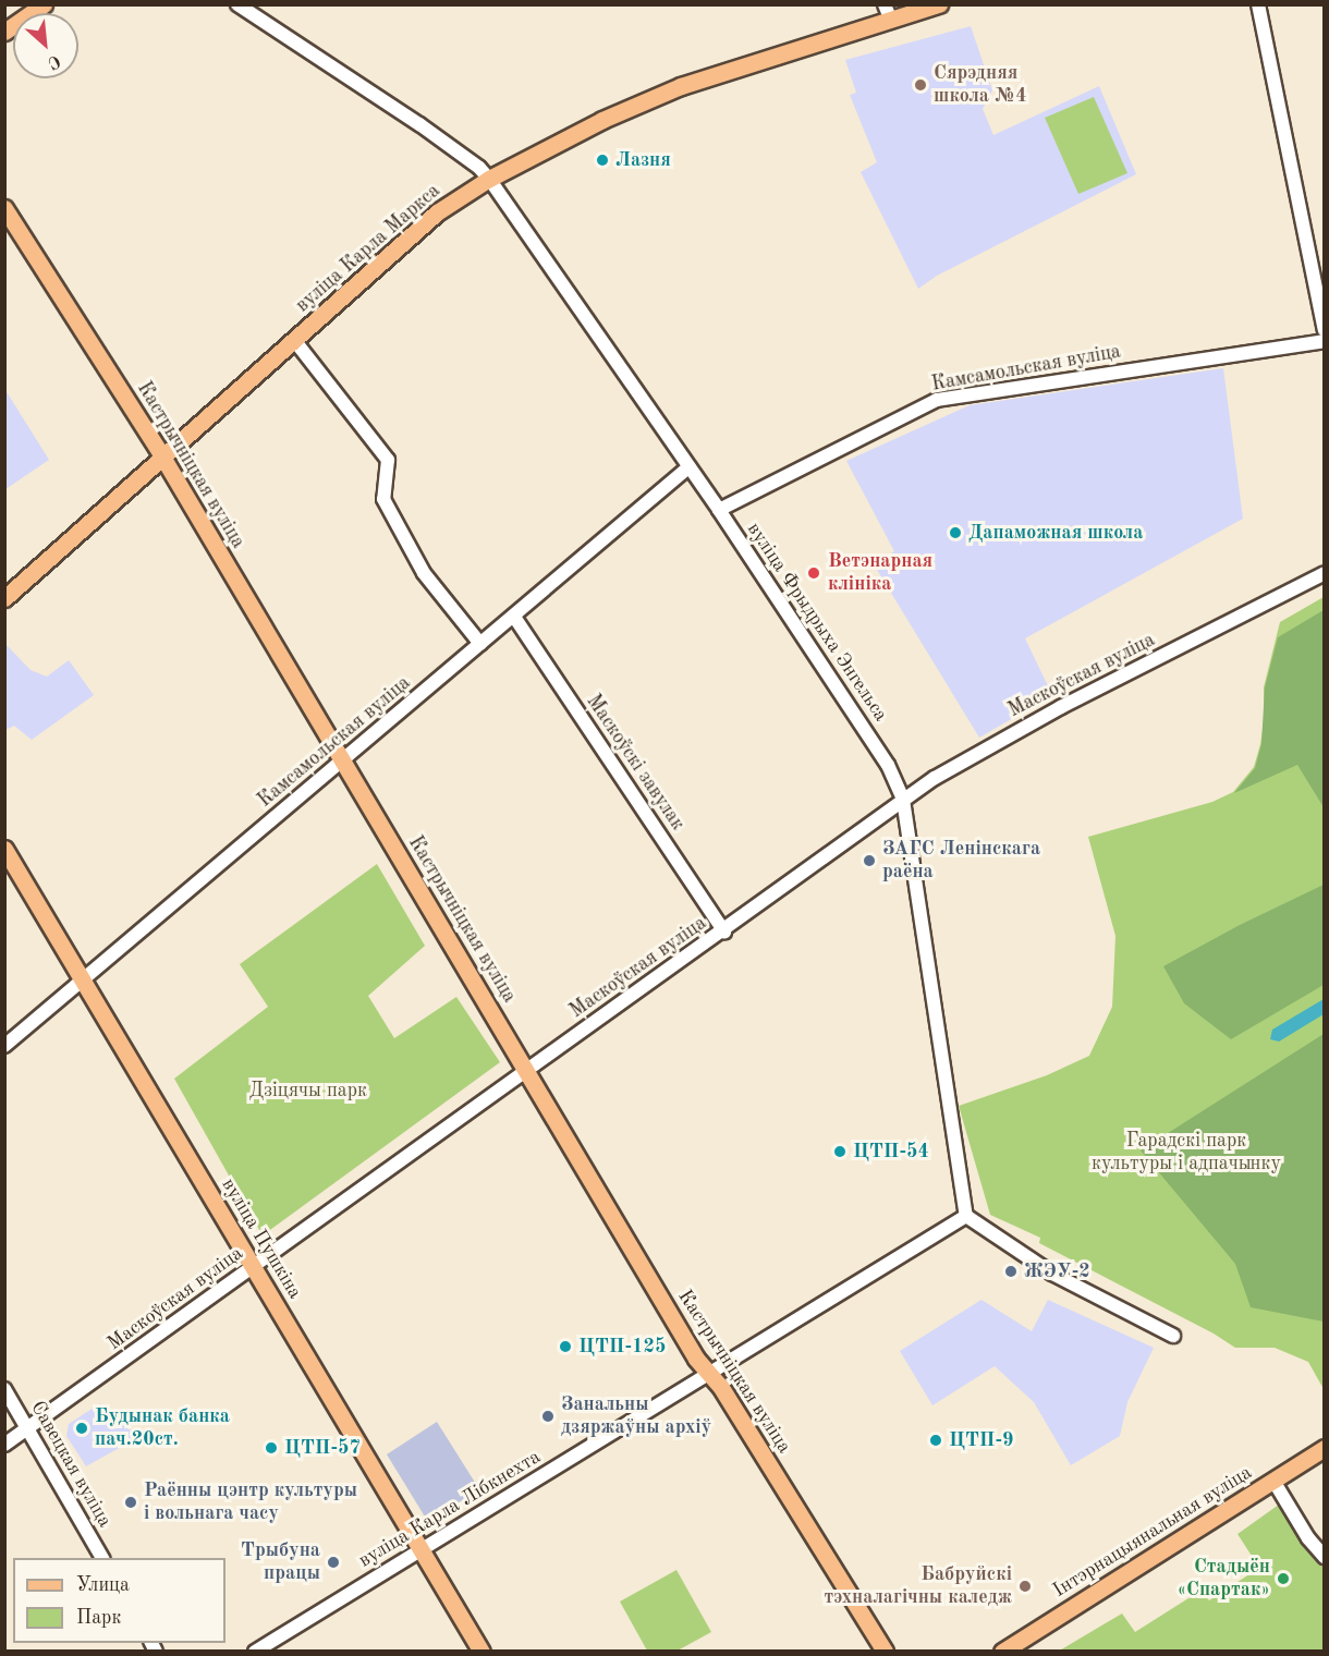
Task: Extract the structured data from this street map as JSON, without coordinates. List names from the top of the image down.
{
  "streets": {
    "main road": [
      "вуліца Карла Маркса",
      "Кастрычніцкая вуліца",
      "вуліца Пушкіна",
      "Інтэрнацыянальная вуліца"
    ],
    "street": [
      "Камсамольская вуліца",
      "вуліца Фрыдрыха Энгельса",
      "Маскоўская вуліца",
      "Маскоўскі завулак",
      "Савецкая вуліца",
      "вуліца Карла Лібкнехта"
    ]
  },
  "crossings": [
    ["вуліца Карла Маркса", "Кастрычніцкая вуліца"],
    ["вуліца Карла Маркса", "вуліца Фрыдрыха Энгельса"],
    ["Камсамольская вуліца", "Кастрычніцкая вуліца"],
    ["Камсамольская вуліца", "вуліца Фрыдрыха Энгельса"],
    ["Камсамольская вуліца", "Маскоўскі завулак"],
    ["Камсамольская вуліца", "вуліца Пушкіна"],
    ["Кастрычніцкая вуліца", "Маскоўская вуліца"],
    ["Кастрычніцкая вуліца", "вуліца Карла Лібкнехта"],
    ["вуліца Фрыдрыха Энгельса", "Маскоўская вуліца"],
    ["вуліца Фрыдрыха Энгельса", "вуліца Карла Лібкнехта"],
    ["Маскоўская вуліца", "Маскоўскі завулак"],
    ["Маскоўская вуліца", "вуліца Пушкіна"],
    ["Маскоўская вуліца", "Савецкая вуліца"],
    ["вуліца Пушкіна", "вуліца Карла Лібкнехта"]
  ],
  "parks": ["Дзіцячы парк", "Гарадскі парк культуры і адпачынку"],
  "places": [
    "Сярэдняя школа №4",
    "Лазня",
    "Дапаможная школа",
    "Ветэнарная клініка",
    "ЗАГС Ленінскага раёна",
    "ЦТП-54",
    "ЖЭУ-2",
    "ЦТП-125",
    "Занальны дзяржаўны архіў",
    "Будынак банка пач.20ст.",
    "ЦТП-9",
    "ЦТП-57",
    "Раённы цэнтр культуры і вольнага часу",
    "Трыбуна працы",
    "Стадыён «Спартак»",
    "Бабруйскі тэхналагічны каледж"
  ],
  "legend": ["Улица", "Парк"],
  "north": "bottom right"
}
